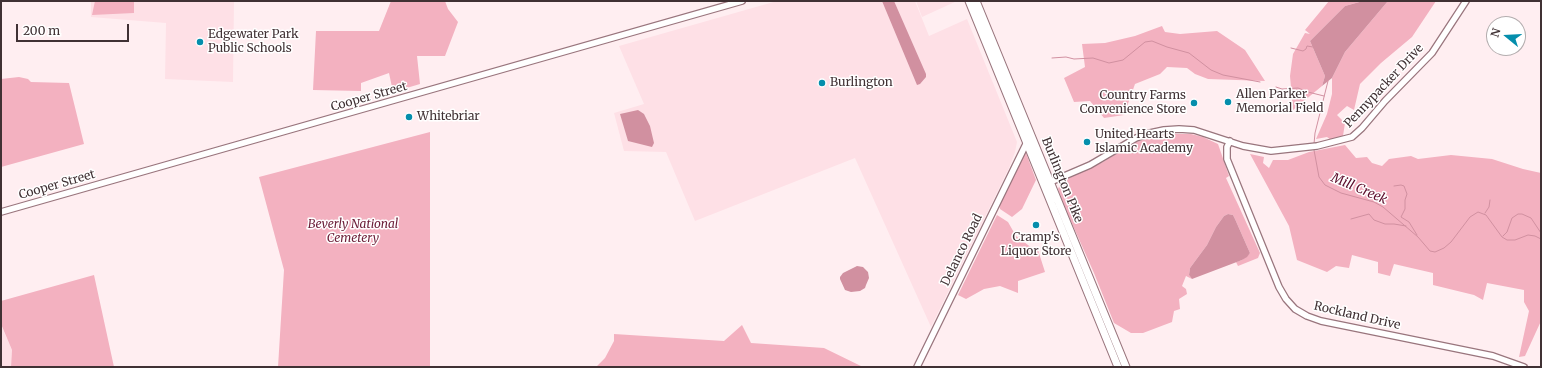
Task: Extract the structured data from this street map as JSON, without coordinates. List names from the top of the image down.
{
  "streets": {
    "highway": ["Burlington Pike"],
    "street": [
      "Pennypacker Drive",
      "Cooper Street",
      "Delanco Road",
      "Rockland Drive"
    ]
  },
  "crossings": [
    ["Pennypacker Drive", "Burlington Pike"],
    ["Pennypacker Drive", "Rockland Drive"],
    ["Burlington Pike", "Delanco Road"]
  ],
  "water": ["Mill Creek"],
  "parks": ["Beverly National Cemetery"],
  "places": [
    "Edgewater Park Public Schools",
    "Burlington",
    "Allen Parker Memorial Field",
    "Country Farms Convenience Store",
    "Whitebriar",
    "United Hearts Islamic Academy",
    "Cramp's Liquor Store"
  ],
  "scale_bar": "200 m",
  "north": "left"
}
